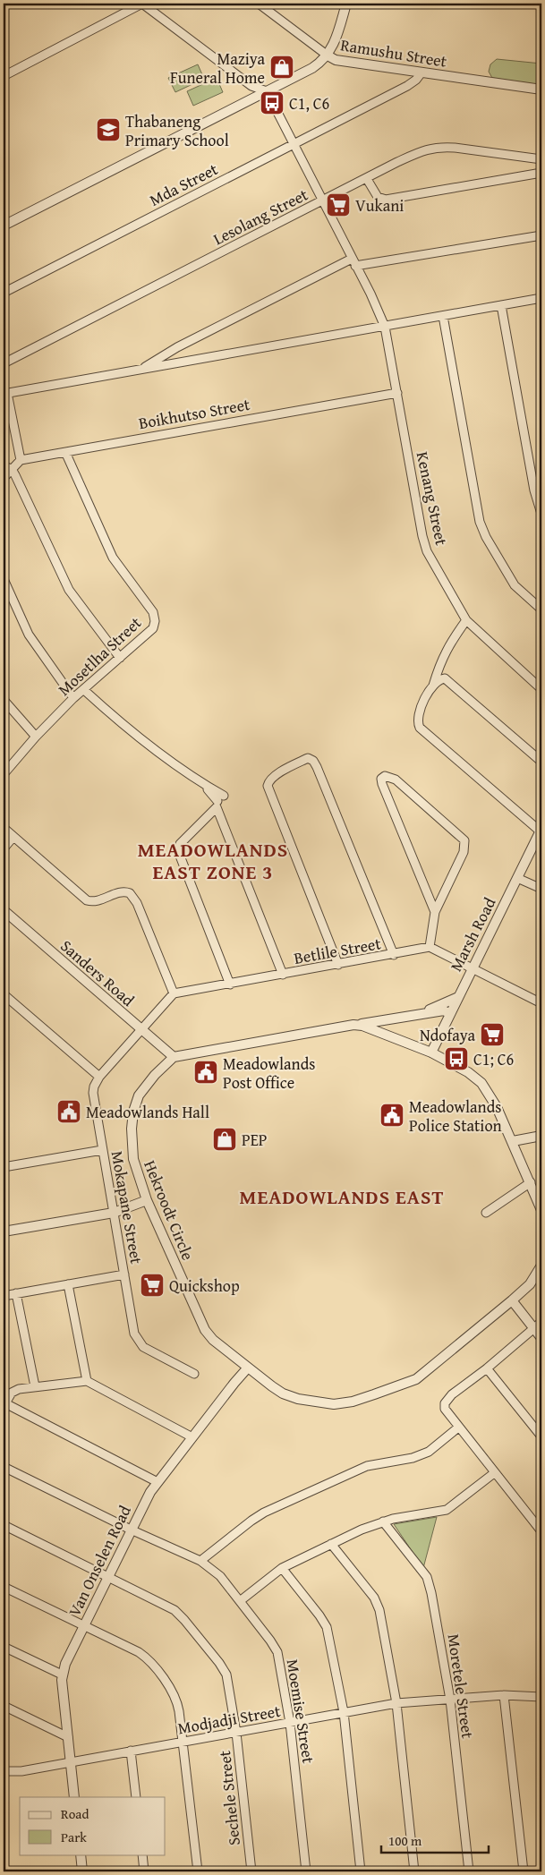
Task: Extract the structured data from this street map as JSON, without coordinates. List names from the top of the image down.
{
  "streets": {
    "street": [
      "Ramushu Street",
      "Mda Street",
      "Lesolang Street",
      "Boikhutso Street",
      "Kenang Street",
      "Mosetlha Street",
      "Marsh Road",
      "Betlile Street",
      "Sanders Road",
      "Mokapane Street",
      "Hekroodt Circle",
      "Van Onselen Road",
      "Moretele Street",
      "Moemise Street",
      "Modjadji Street",
      "Sechele Street"
    ]
  },
  "crossings": [
    ["Ramushu Street", "Mda Street"],
    ["Mda Street", "Kenang Street"],
    ["Lesolang Street", "Kenang Street"],
    ["Boikhutso Street", "Kenang Street"],
    ["Boikhutso Street", "Mosetlha Street"],
    ["Sanders Road", "Mokapane Street"],
    ["Sanders Road", "Hekroodt Circle"],
    ["Hekroodt Circle", "Van Onselen Road"],
    ["Van Onselen Road", "Moemise Street"],
    ["Van Onselen Road", "Sechele Street"],
    ["Moretele Street", "Modjadji Street"],
    ["Moemise Street", "Modjadji Street"],
    ["Modjadji Street", "Sechele Street"]
  ],
  "districts": ["MEADOWLANDS EAST ZONE 3", "MEADOWLANDS EAST"],
  "places": {
    "shop": ["Maziya Funeral Home", "PEP"],
    "bus stop": ["C1, C6", "C1; C6"],
    "school or university": ["Thabaneng Primary School"],
    "supermarket": ["Vukani", "Ndofaya", "Quickshop"],
    "public building": ["Meadowlands Post Office", "Meadowlands Hall", "Meadowlands Police Station"]
  },
  "legend": ["Road", "Park"],
  "scale_bar": "100 m"
}
